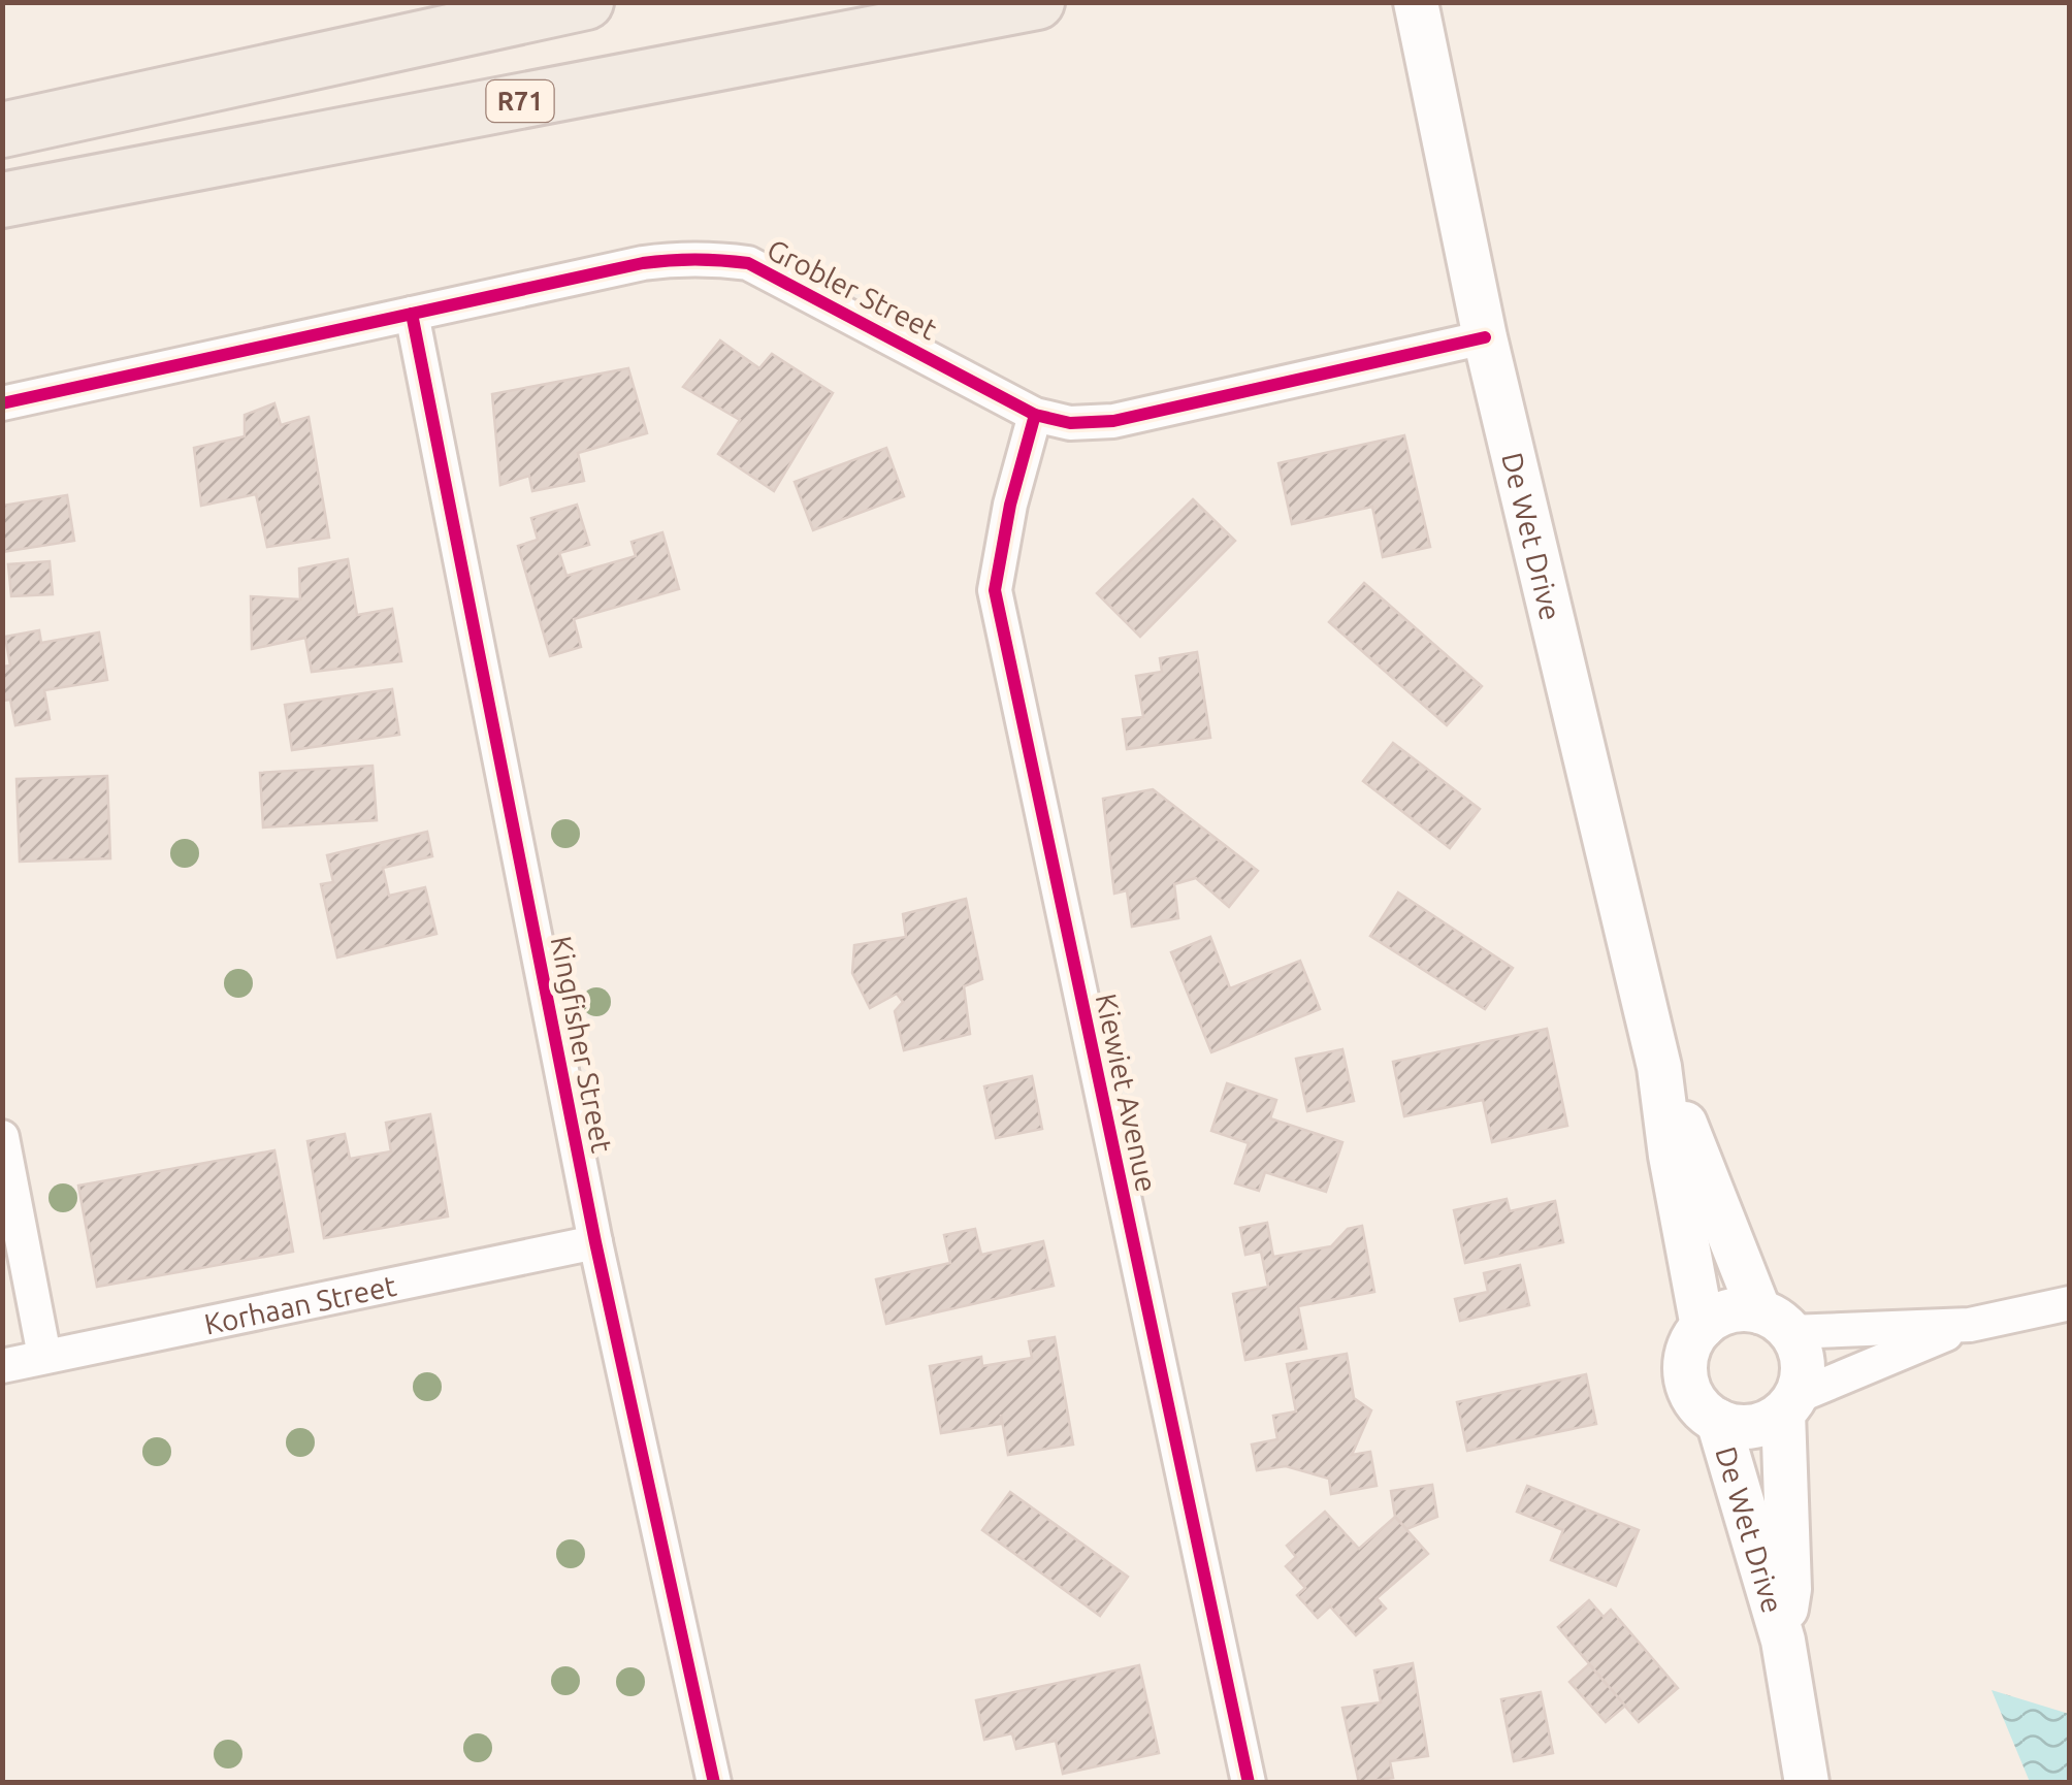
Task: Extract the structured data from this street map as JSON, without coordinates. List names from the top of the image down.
{
  "streets": {
    "main road": ["R71"],
    "street": [
      "Grobler Street",
      "De Wet Drive",
      "Kingfisher Street",
      "Kiewiet Avenue",
      "Korhaan Street"
    ]
  },
  "crossings": [
    ["Grobler Street", "De Wet Drive"],
    ["Grobler Street", "Kingfisher Street"],
    ["Grobler Street", "Kiewiet Avenue"],
    ["Kingfisher Street", "Korhaan Street"]
  ]
}
